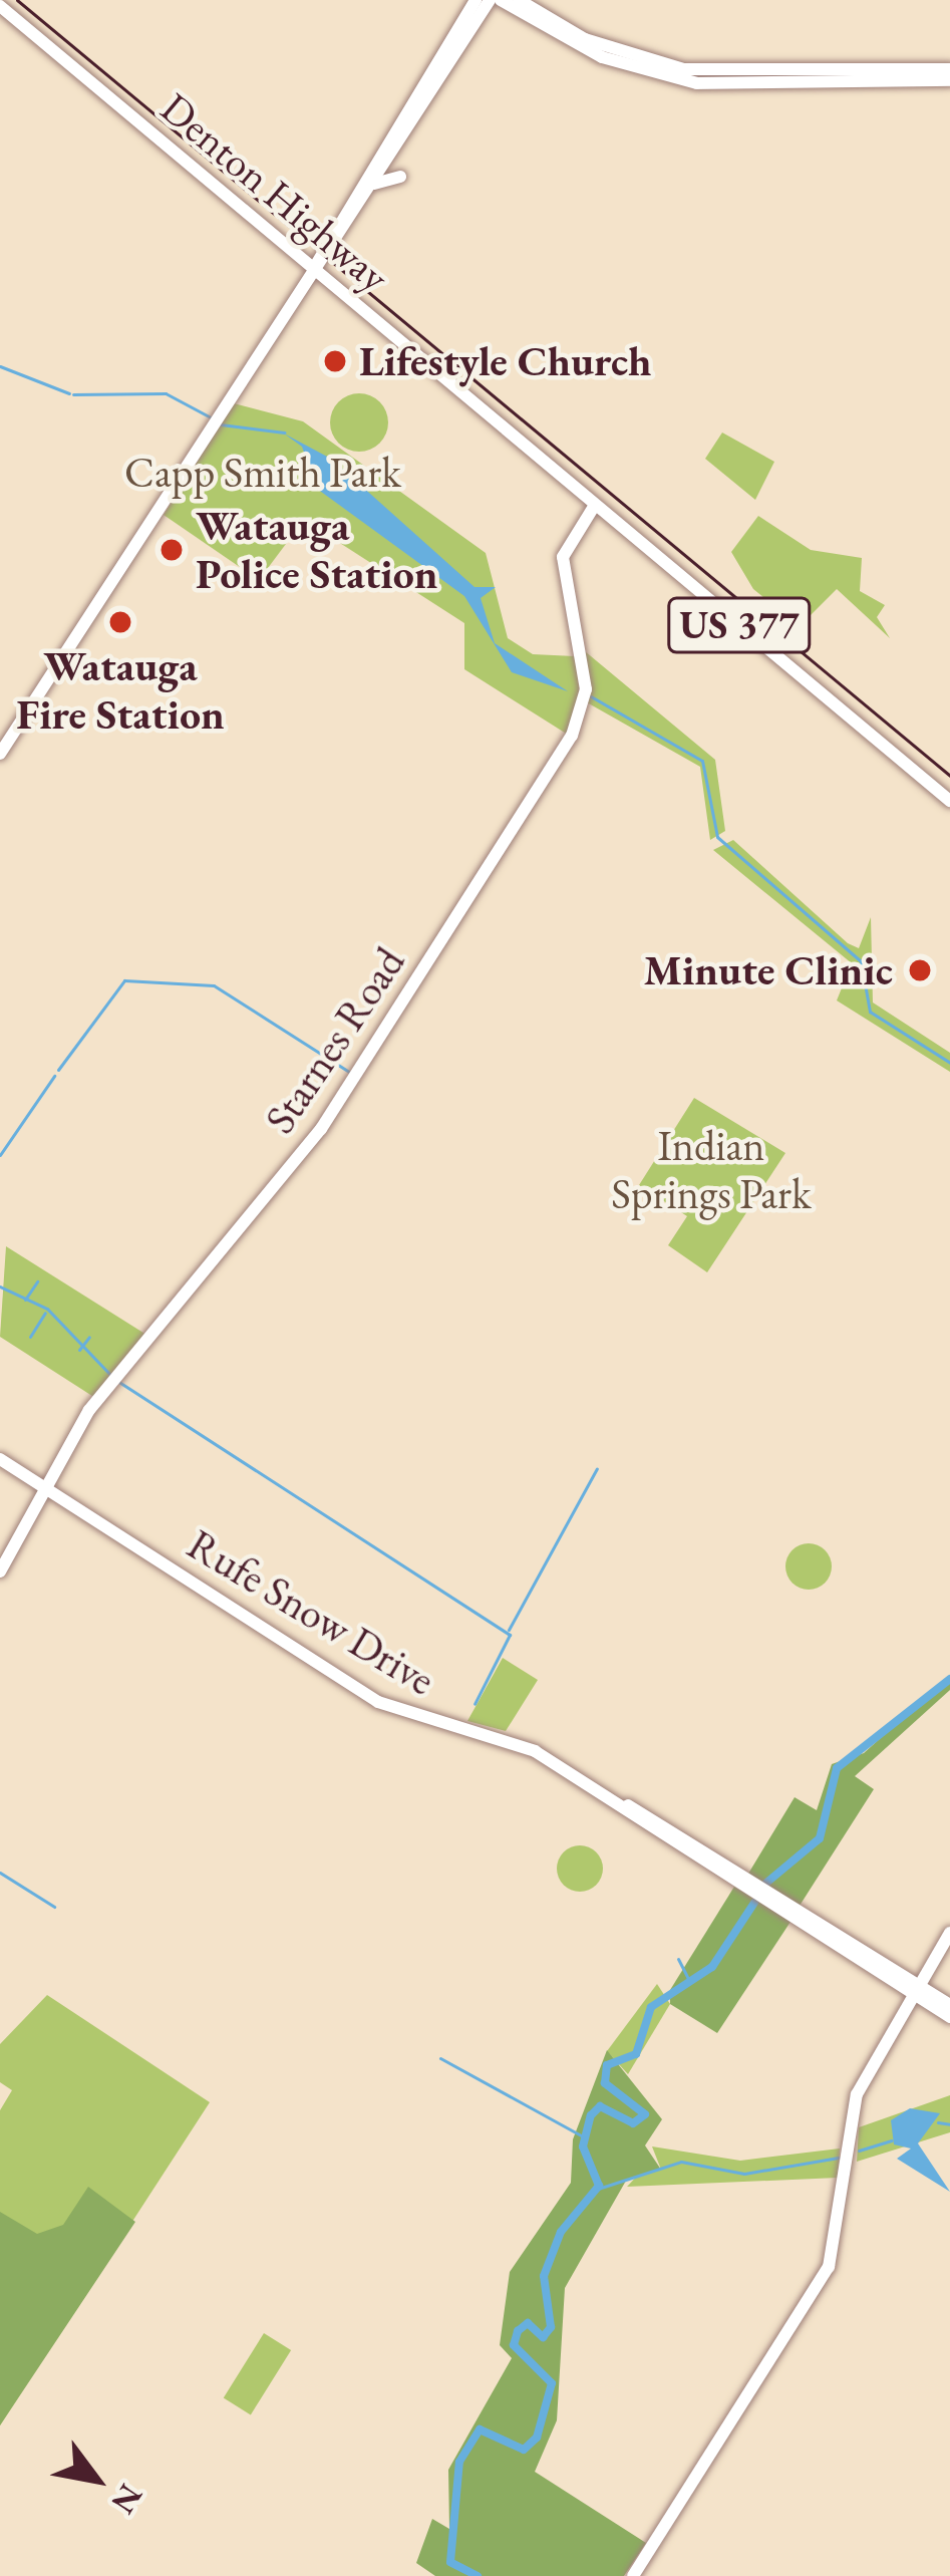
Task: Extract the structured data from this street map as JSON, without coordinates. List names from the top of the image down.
{
  "streets": {
    "main road": [
      "Denton Highway",
      "US 377",
      "Starnes Road",
      "Rufe Snow Drive"
    ]
  },
  "crossings": [
    ["Denton Highway", "Starnes Road"],
    ["Starnes Road", "Rufe Snow Drive"]
  ],
  "parks": ["Capp Smith Park", "Indian Springs Park"],
  "places": [
    "Lifestyle Church",
    "Watauga Police Station",
    "Watauga Fire Station",
    "Minute Clinic"
  ],
  "north": "bottom right"
}
